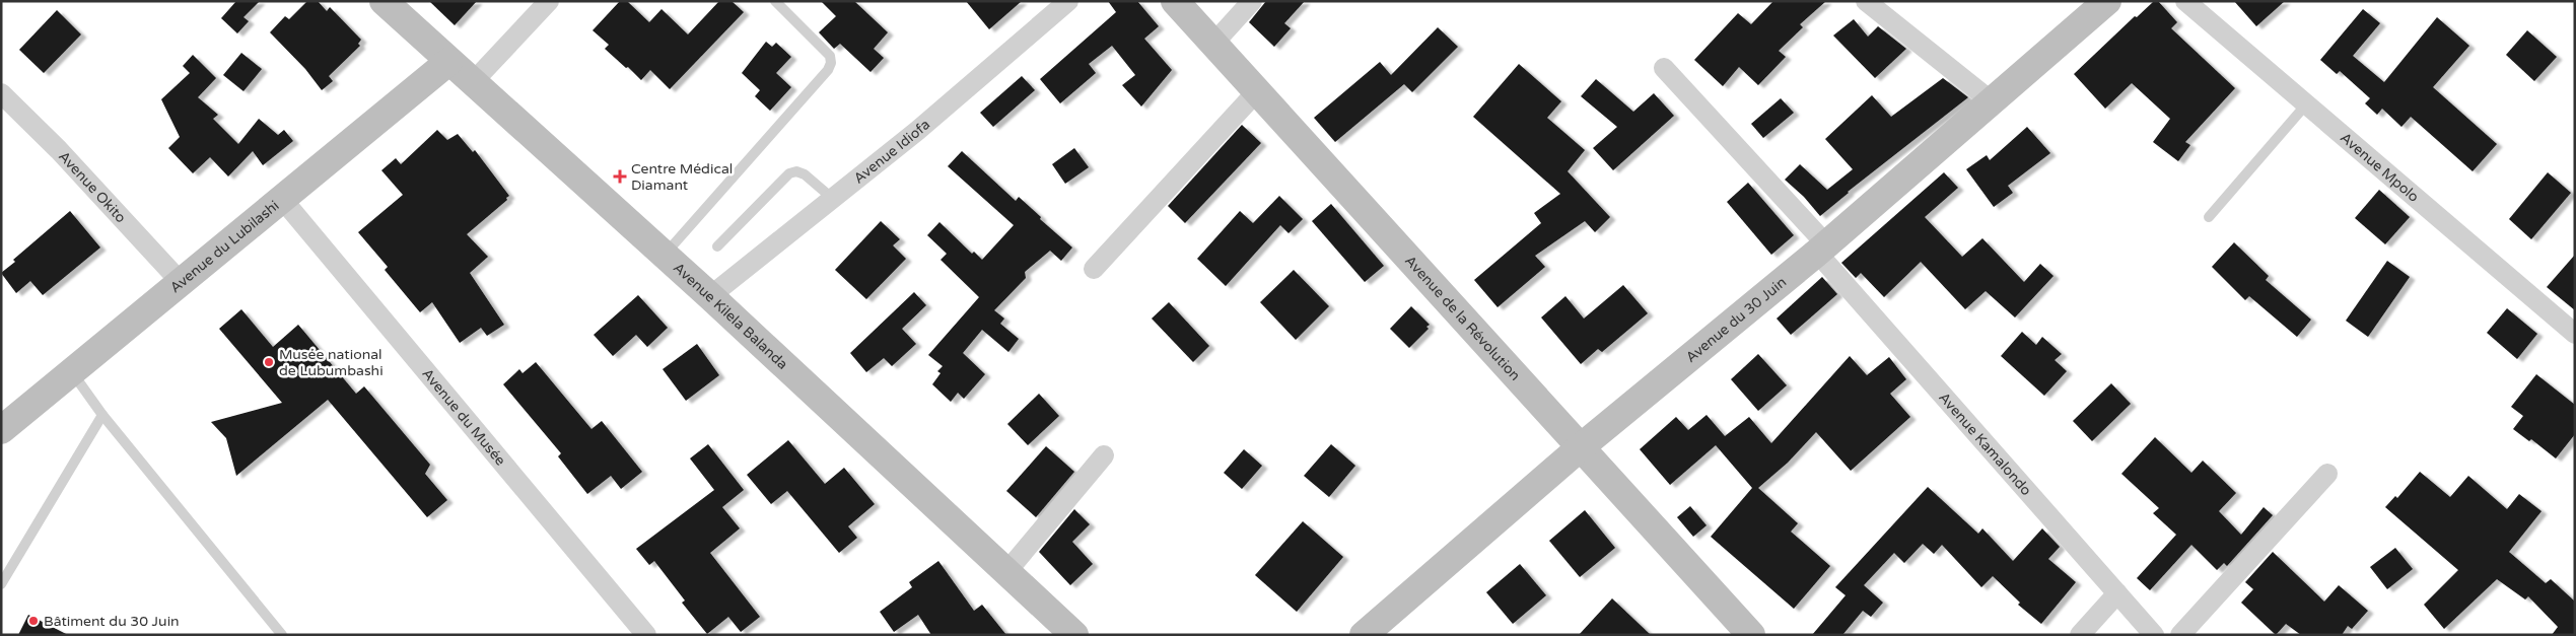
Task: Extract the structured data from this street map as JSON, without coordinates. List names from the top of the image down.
{
  "streets": {
    "street": [
      "Avenue Idiofa",
      "Avenue Mpolo",
      "Avenue Okito",
      "Avenue du Lubilashi",
      "Avenue Kilela Balanda",
      "Avenue de la Révolution",
      "Avenue du 30 Juin",
      "Avenue du Musée",
      "Avenue Kamalondo"
    ]
  },
  "crossings": [
    ["Avenue Idiofa", "Avenue Kilela Balanda"],
    ["Avenue Okito", "Avenue du Lubilashi"],
    ["Avenue du Lubilashi", "Avenue Kilela Balanda"],
    ["Avenue du Lubilashi", "Avenue du Musée"],
    ["Avenue de la Révolution", "Avenue du 30 Juin"],
    ["Avenue du 30 Juin", "Avenue Kamalondo"]
  ],
  "places": {
    "health": ["Centre Médical Diamant"],
    "other": ["Musée national de Lubumbashi", "Bâtiment du 30 Juin"]
  }
}
